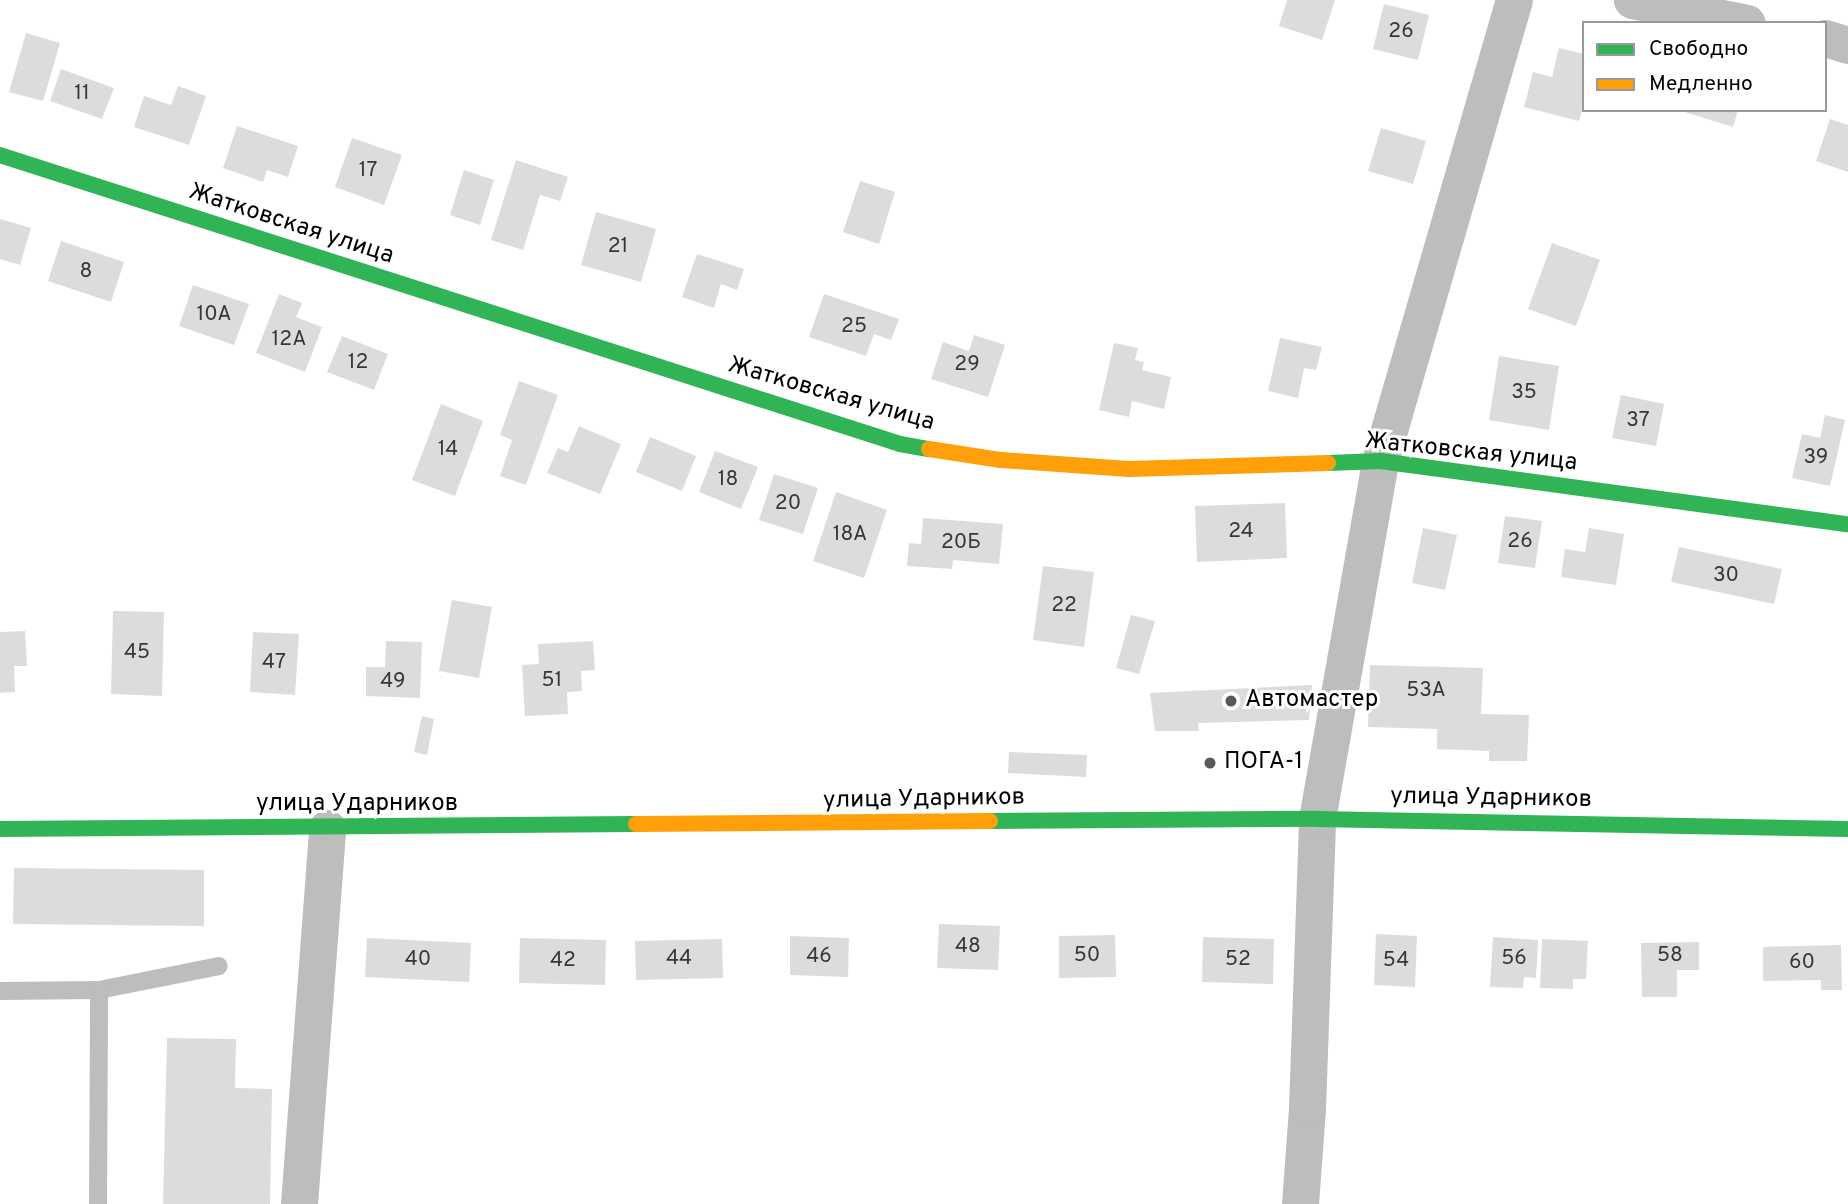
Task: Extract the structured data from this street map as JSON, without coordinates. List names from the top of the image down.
{
  "streets": {
    "street": ["Жатковская улица", "улица Ударников"]
  },
  "places": ["Автомастер", "ПОГА-1"],
  "house_numbers": [
    "26",
    "11",
    "17",
    "21",
    "8",
    "10А",
    "25",
    "12А",
    "12",
    "29",
    "35",
    "37",
    "14",
    "39",
    "18",
    "20",
    "24",
    "18А",
    "26",
    "20Б",
    "30",
    "22",
    "45",
    "47",
    "51",
    "49",
    "53А",
    "48",
    "50",
    "58",
    "46",
    "44",
    "56",
    "40",
    "52",
    "42",
    "54",
    "60"
  ],
  "legend": ["Свободно", "Медленно"]
}
